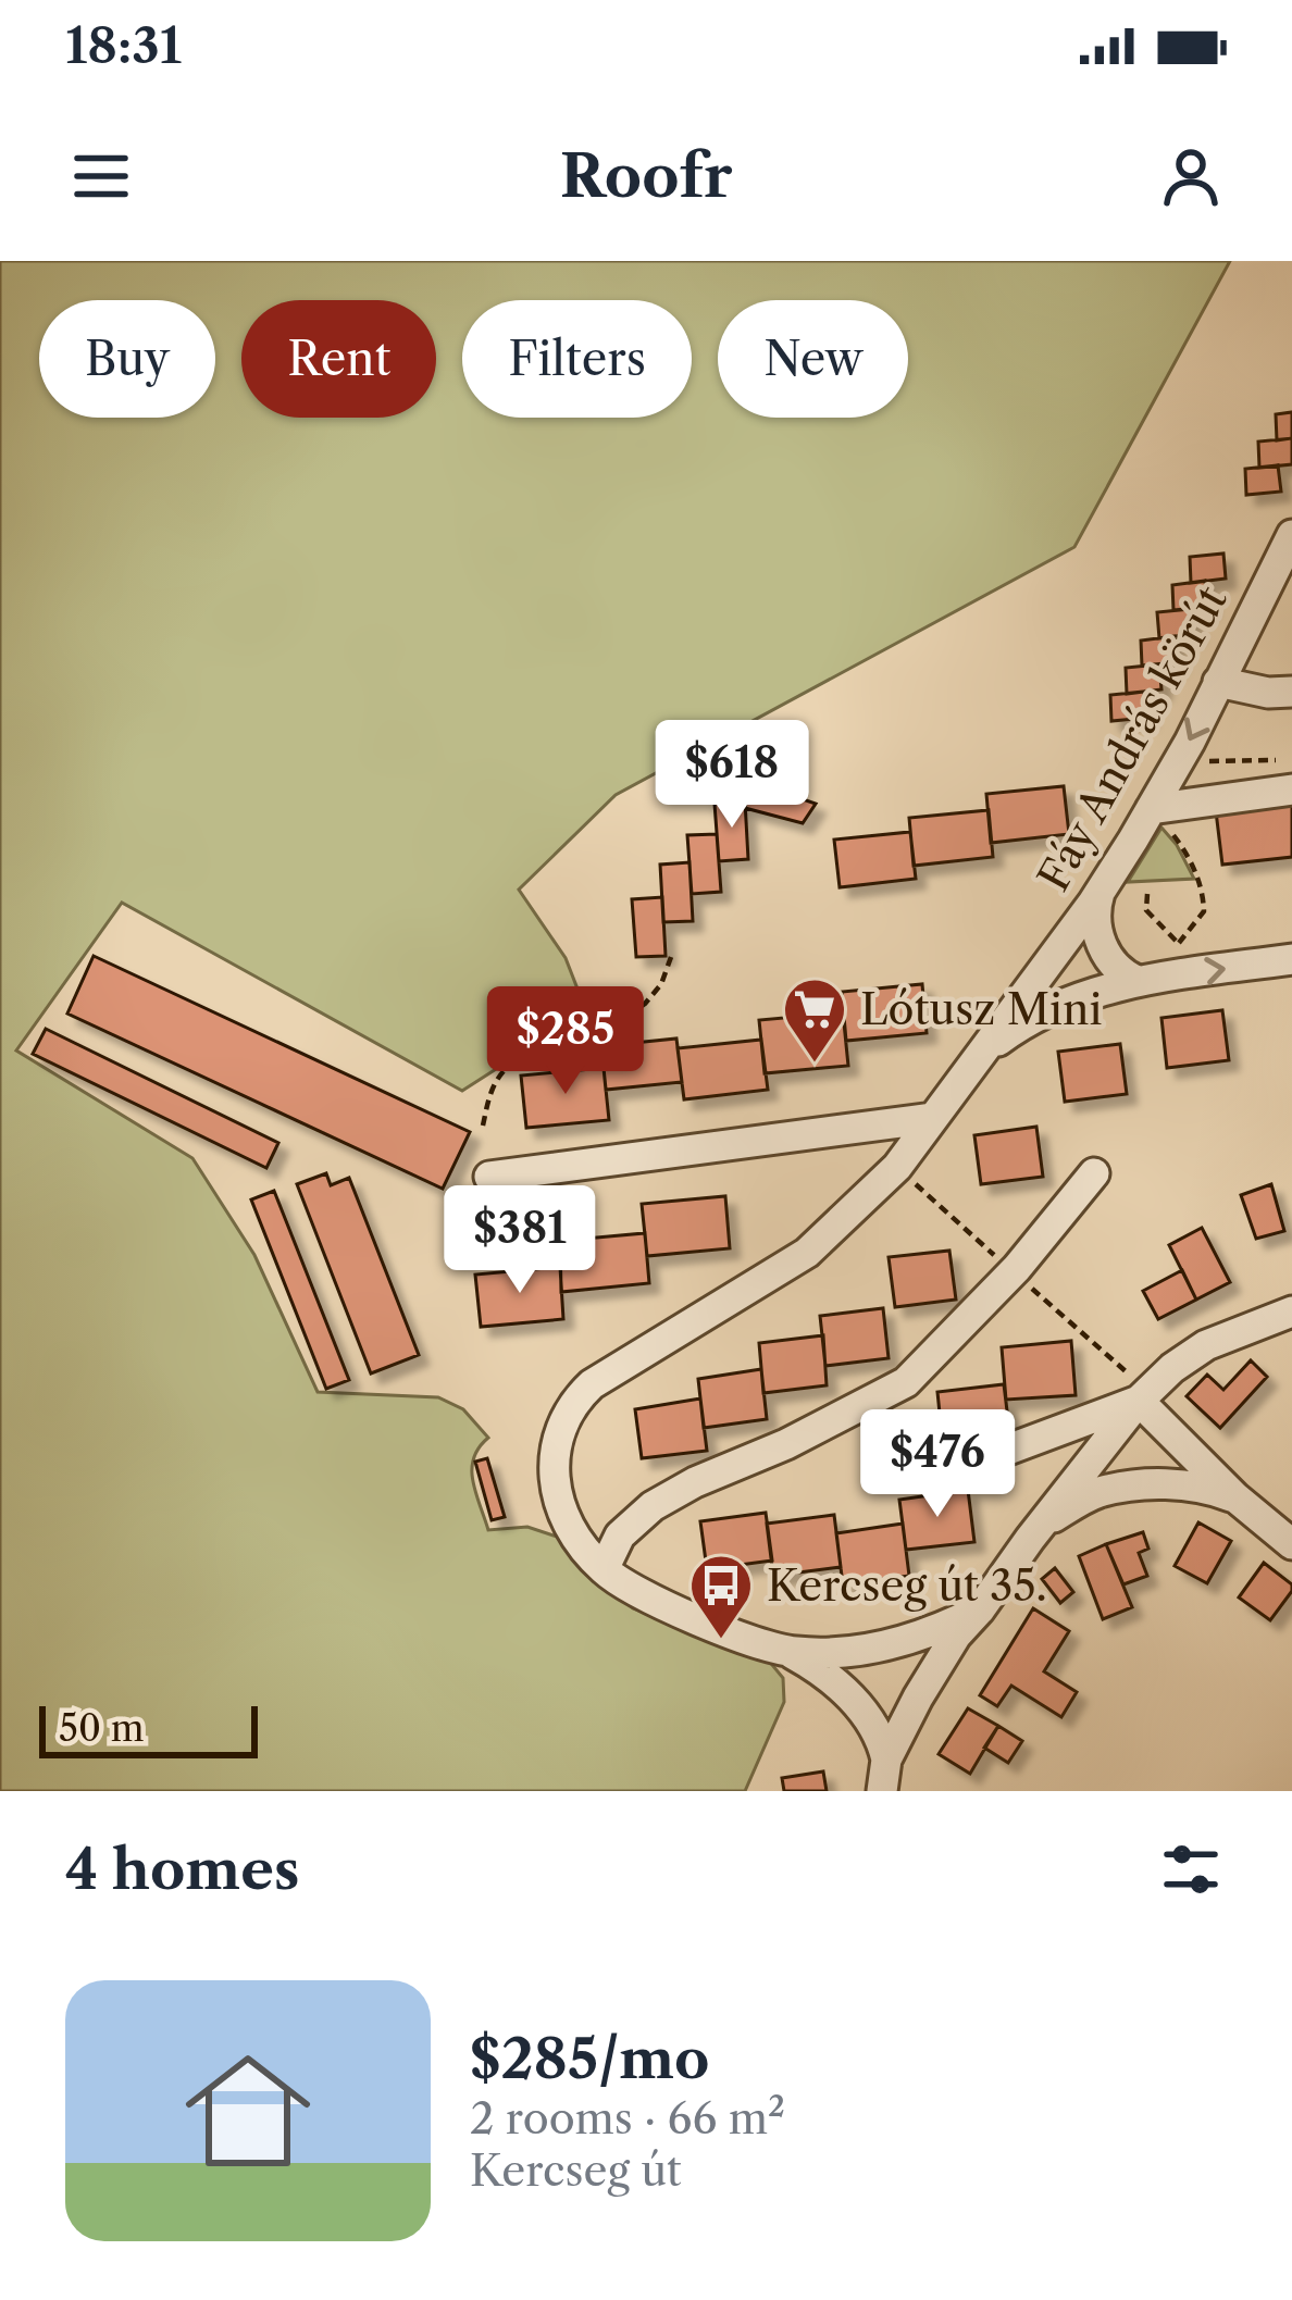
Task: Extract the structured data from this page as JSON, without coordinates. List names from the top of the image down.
{
  "streets": {
    "street": ["Fáy András körút"]
  },
  "places": {
    "supermarket": ["Lótusz Mini"],
    "bus stop": ["Kercseg út 35."]
  },
  "scale_bar": "50 m",
  "page": {
    "status": "18:31",
    "header": "Roofr",
    "chip": [
      "Buy",
      "Rent",
      "Filters",
      "New"
    ],
    "price": [
      "$618",
      "$285",
      "$381",
      "$476"
    ],
    "scale": "50 m",
    "heading": "4 homes",
    "list": [
      {
        "name": "$285/mo",
        "note": "2 rooms · 66 m² · Kercseg út"
      }
    ]
  }
}
